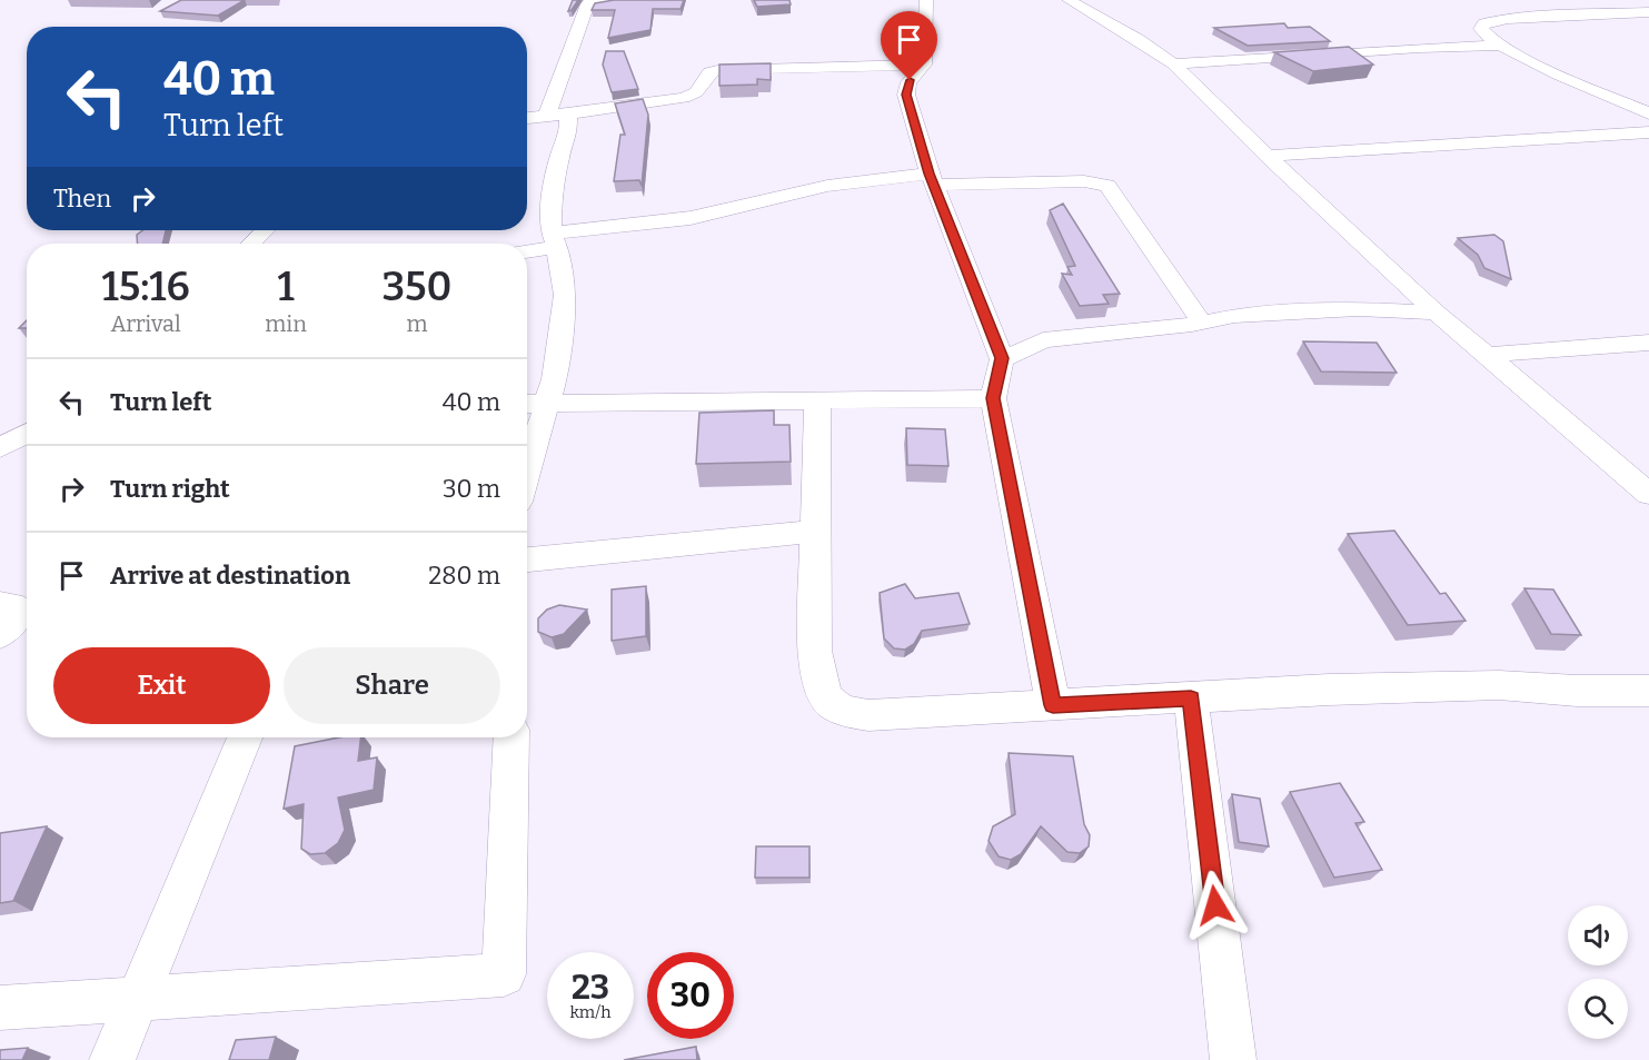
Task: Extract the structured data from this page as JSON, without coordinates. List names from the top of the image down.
{
  "page": {
    "turn": ["40 m", "Turn left"],
    "then": "Then",
    "eta": [
      "15:16",
      "Arrival",
      "1",
      "min",
      "350",
      "m"
    ],
    "list": [
      {
        "name": "Turn left",
        "value": "40 m"
      },
      {
        "name": "Turn right",
        "value": "30 m"
      },
      {
        "name": "Arrive at destination",
        "value": "280 m"
      }
    ],
    "buttons": ["Exit", "Share"],
    "speed": "23 km/h",
    "limit": "30"
  }
}
